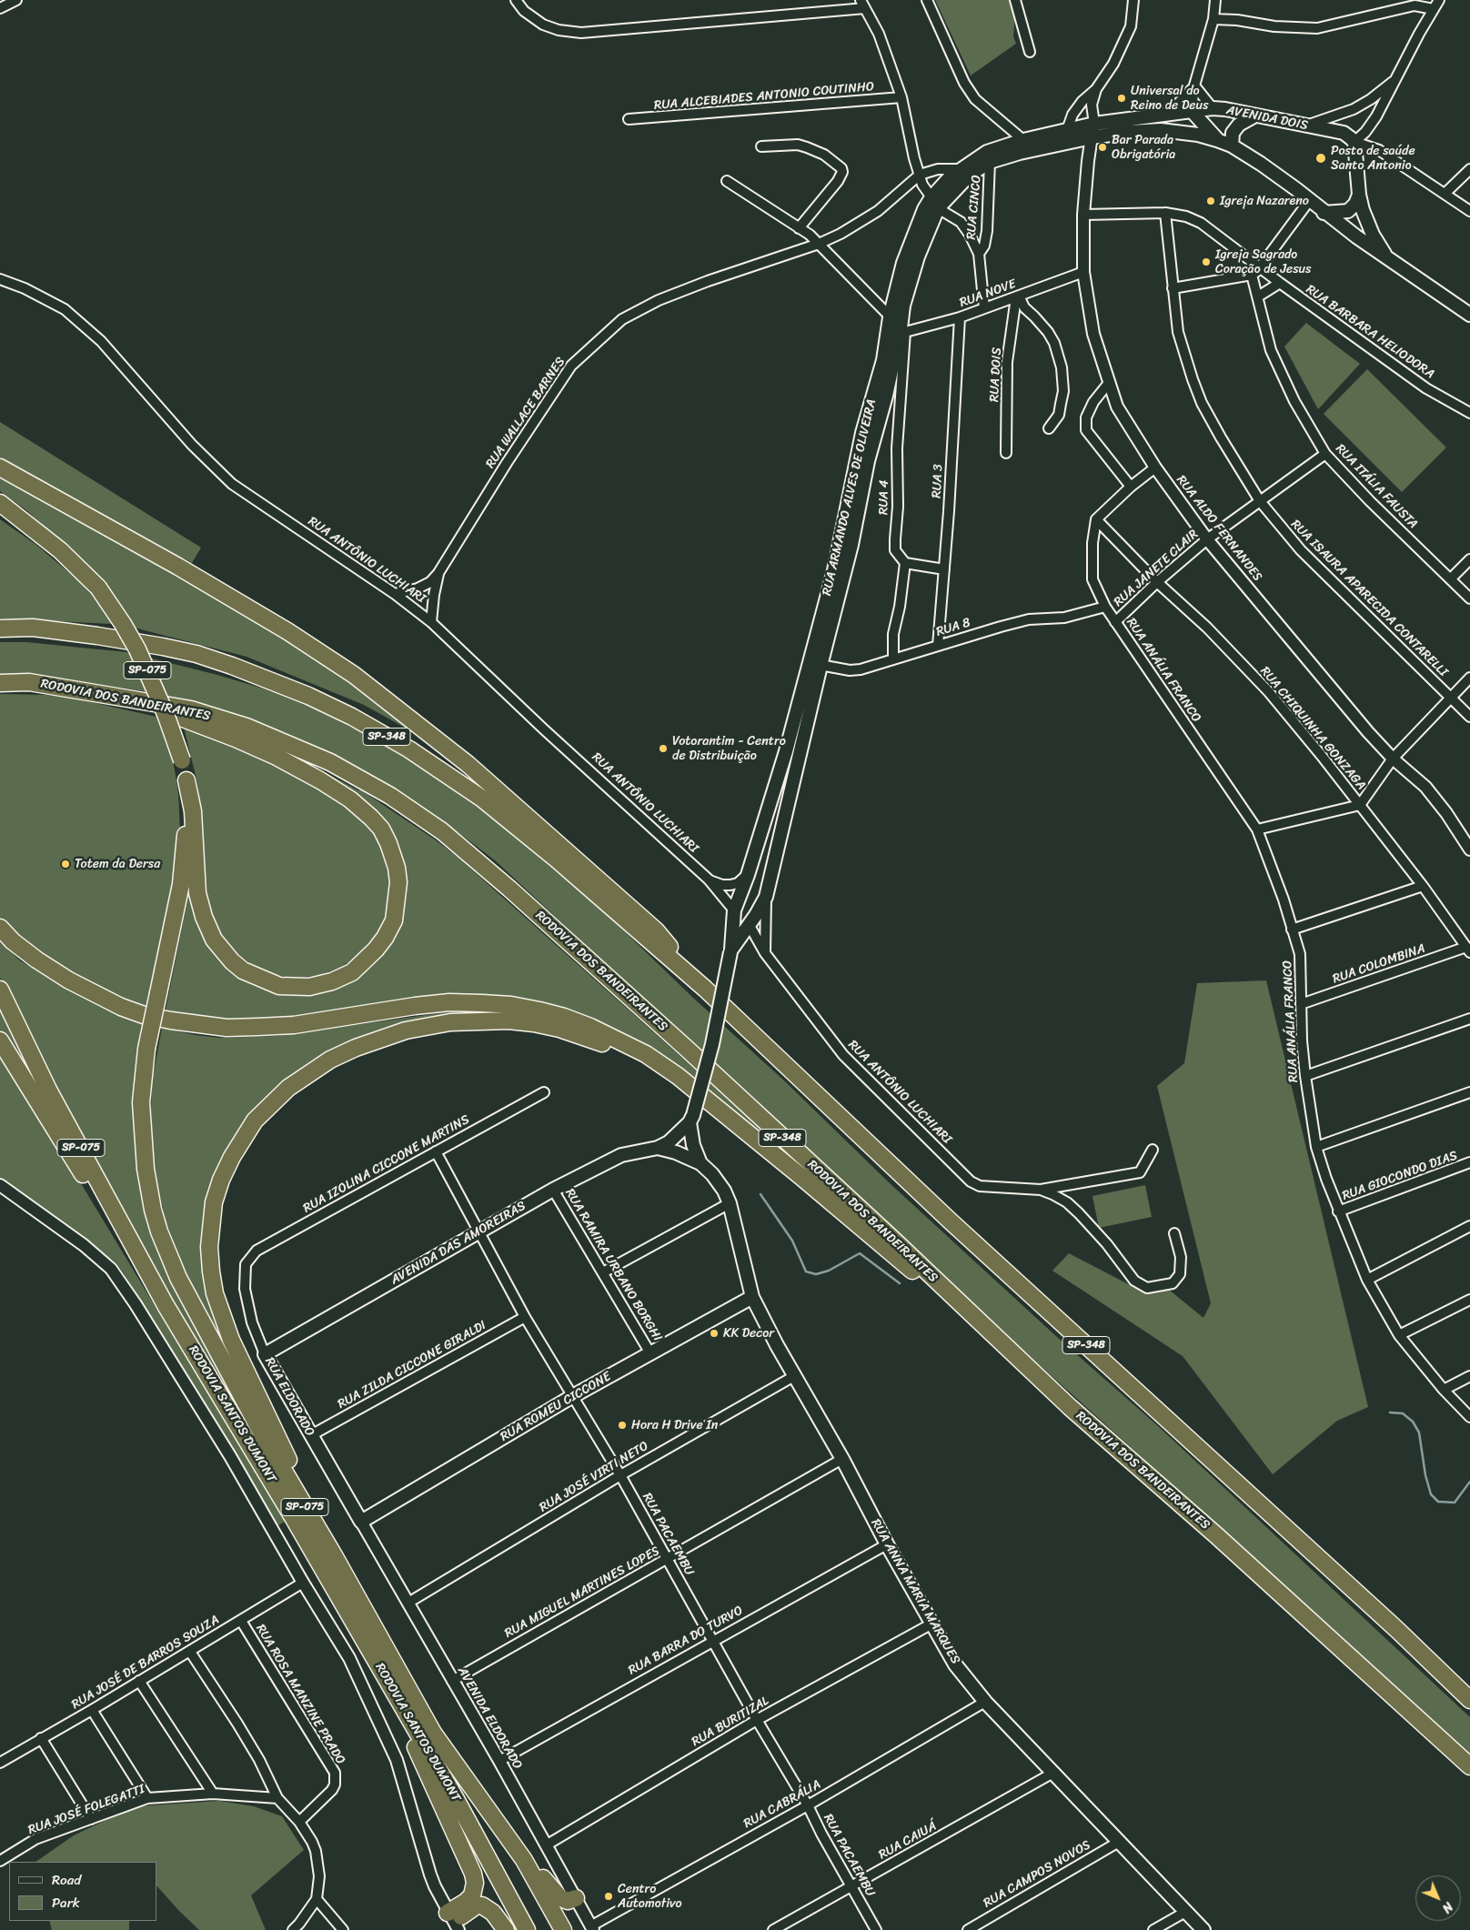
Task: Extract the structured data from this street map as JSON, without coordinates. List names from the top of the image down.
{
  "streets": {
    "highway": [
      "SP-075",
      "RODOVIA DOS BANDEIRANTES",
      "SP-348",
      "RODOVIA SANTOS DUMONT"
    ],
    "main road": [
      "AVENIDA DOIS",
      "RUA ARMANDO ALVES DE OLIVEIRA",
      "AVENIDA DAS AMOREIRAS",
      "RUA ELDORADO",
      "RUA ROMEU CICCONE",
      "RUA ANNA MARIA MARQUES"
    ],
    "street": [
      "RUA ALCEBIADES ANTONIO COUTINHO",
      "RUA CINCO",
      "RUA NOVE",
      "RUA BARBARA HELIODORA",
      "RUA DOIS",
      "RUA WALLACE BARNES",
      "RUA 3",
      "RUA ITÁLIA FAUSTA",
      "RUA 4",
      "RUA ALDO FERNANDES",
      "RUA ANTÔNIO LUCHIARI",
      "RUA JANETE CLAIR",
      "RUA ISAURA APARECIDA CONTARELLI",
      "RUA 8",
      "RUA ANÁLIA FRANCO",
      "RUA CHIQUINHA GONZAGA",
      "RUA COLOMBINA",
      "RUA IZOLINA CICCONE MARTINS",
      "RUA GIOCONDO DIAS",
      "RUA RAMIRA URBANO BORGHI",
      "RUA ZILDA CICCONE GIRALDI",
      "RUA JOSÉ VIRTI NETO",
      "RUA PACAEMBU",
      "RUA MIGUEL MARTINES LOPES",
      "RUA BARRA DO TURVO",
      "RUA JOSÉ DE BARROS SOUZA",
      "RUA ROSA MANZINE PRADO",
      "AVENIDA ELDORADO",
      "RUA BURITIZAL",
      "RUA CABRÁLIA",
      "RUA JOSÉ FOLEGATTI",
      "RUA CAIUÁ",
      "RUA CAMPOS NOVOS"
    ]
  },
  "crossings": [
    ["AVENIDA DOIS", "RUA ARMANDO ALVES DE OLIVEIRA"],
    ["AVENIDA DOIS", "RUA ALDO FERNANDES"],
    ["RUA CINCO", "RUA NOVE"],
    ["RUA CINCO", "RUA ARMANDO ALVES DE OLIVEIRA"],
    ["RUA NOVE", "RUA DOIS"],
    ["RUA NOVE", "RUA 3"],
    ["RUA NOVE", "RUA ARMANDO ALVES DE OLIVEIRA"],
    ["RUA NOVE", "RUA 4"],
    ["RUA NOVE", "RUA ALDO FERNANDES"],
    ["RUA BARBARA HELIODORA", "RUA ITÁLIA FAUSTA"],
    ["RUA BARBARA HELIODORA", "RUA ALDO FERNANDES"],
    ["RUA BARBARA HELIODORA", "RUA ISAURA APARECIDA CONTARELLI"],
    ["RUA WALLACE BARNES", "RUA ARMANDO ALVES DE OLIVEIRA"],
    ["RUA WALLACE BARNES", "RUA ANTÔNIO LUCHIARI"],
    ["RUA 3", "RUA 8"],
    ["RUA ITÁLIA FAUSTA", "RUA JANETE CLAIR"],
    ["RUA ARMANDO ALVES DE OLIVEIRA", "RUA 4"],
    ["RUA ARMANDO ALVES DE OLIVEIRA", "RUA ALDO FERNANDES"],
    ["RUA ARMANDO ALVES DE OLIVEIRA", "RUA ANTÔNIO LUCHIARI"],
    ["RUA ARMANDO ALVES DE OLIVEIRA", "RUA 8"],
    ["RUA ARMANDO ALVES DE OLIVEIRA", "AVENIDA DAS AMOREIRAS"],
    ["RUA ALDO FERNANDES", "RUA JANETE CLAIR"],
    ["RUA JANETE CLAIR", "RUA ISAURA APARECIDA CONTARELLI"],
    ["RUA JANETE CLAIR", "RUA ANÁLIA FRANCO"],
    ["RUA JANETE CLAIR", "RUA CHIQUINHA GONZAGA"],
    ["RUA 8", "RUA ANÁLIA FRANCO"],
    ["SP-075", "RODOVIA SANTOS DUMONT"],
    ["RUA ANÁLIA FRANCO", "RUA CHIQUINHA GONZAGA"],
    ["RUA ANÁLIA FRANCO", "RUA COLOMBINA"],
    ["RUA ANÁLIA FRANCO", "RUA GIOCONDO DIAS"],
    ["RUA CHIQUINHA GONZAGA", "RUA COLOMBINA"],
    ["RUA IZOLINA CICCONE MARTINS", "RUA ELDORADO"],
    ["RUA IZOLINA CICCONE MARTINS", "RUA PACAEMBU"],
    ["AVENIDA DAS AMOREIRAS", "RUA RAMIRA URBANO BORGHI"],
    ["AVENIDA DAS AMOREIRAS", "RUA ELDORADO"],
    ["AVENIDA DAS AMOREIRAS", "RUA ROMEU CICCONE"],
    ["AVENIDA DAS AMOREIRAS", "RUA PACAEMBU"],
    ["AVENIDA DAS AMOREIRAS", "RUA ANNA MARIA MARQUES"],
    ["RUA RAMIRA URBANO BORGHI", "RUA ROMEU CICCONE"],
    ["RUA ZILDA CICCONE GIRALDI", "RUA ELDORADO"],
    ["RUA ZILDA CICCONE GIRALDI", "RUA PACAEMBU"],
    ["RUA ELDORADO", "RUA ROMEU CICCONE"],
    ["RUA ELDORADO", "AVENIDA ELDORADO"],
    ["RUA ROMEU CICCONE", "RUA PACAEMBU"],
    ["RUA ROMEU CICCONE", "RUA ANNA MARIA MARQUES"],
    ["RUA ROMEU CICCONE", "AVENIDA ELDORADO"],
    ["RUA JOSÉ VIRTI NETO", "RUA PACAEMBU"],
    ["RUA JOSÉ VIRTI NETO", "RUA ANNA MARIA MARQUES"],
    ["RUA JOSÉ VIRTI NETO", "AVENIDA ELDORADO"],
    ["RUA PACAEMBU", "RUA MIGUEL MARTINES LOPES"],
    ["RUA PACAEMBU", "RUA BARRA DO TURVO"],
    ["RUA PACAEMBU", "RUA BURITIZAL"],
    ["RUA PACAEMBU", "RUA CABRÁLIA"],
    ["RUA PACAEMBU", "RUA CAIUÁ"],
    ["RUA ANNA MARIA MARQUES", "RUA MIGUEL MARTINES LOPES"],
    ["RUA ANNA MARIA MARQUES", "RUA BARRA DO TURVO"],
    ["RUA ANNA MARIA MARQUES", "RUA BURITIZAL"],
    ["RUA ANNA MARIA MARQUES", "RUA CABRÁLIA"],
    ["RUA ANNA MARIA MARQUES", "RUA CAIUÁ"],
    ["RUA ANNA MARIA MARQUES", "RUA CAMPOS NOVOS"],
    ["RUA MIGUEL MARTINES LOPES", "AVENIDA ELDORADO"],
    ["RUA BARRA DO TURVO", "AVENIDA ELDORADO"],
    ["RUA JOSÉ DE BARROS SOUZA", "RUA ROSA MANZINE PRADO"],
    ["AVENIDA ELDORADO", "RUA BURITIZAL"],
    ["AVENIDA ELDORADO", "RUA CABRÁLIA"]
  ],
  "places": [
    "Universal do Reino de Deus",
    "Bar Parada Obrigatória",
    "Posto de saúde Santo Antonio",
    "Igreja Nazareno",
    "Igreja Sagrado Coração de Jesus",
    "Votorantim - Centro de Distribuição",
    "Totem da Dersa",
    "KK Decor",
    "Hora H Drive In",
    "Centro Automotivo"
  ],
  "legend": ["Road", "Park"],
  "north": "bottom right"
}
